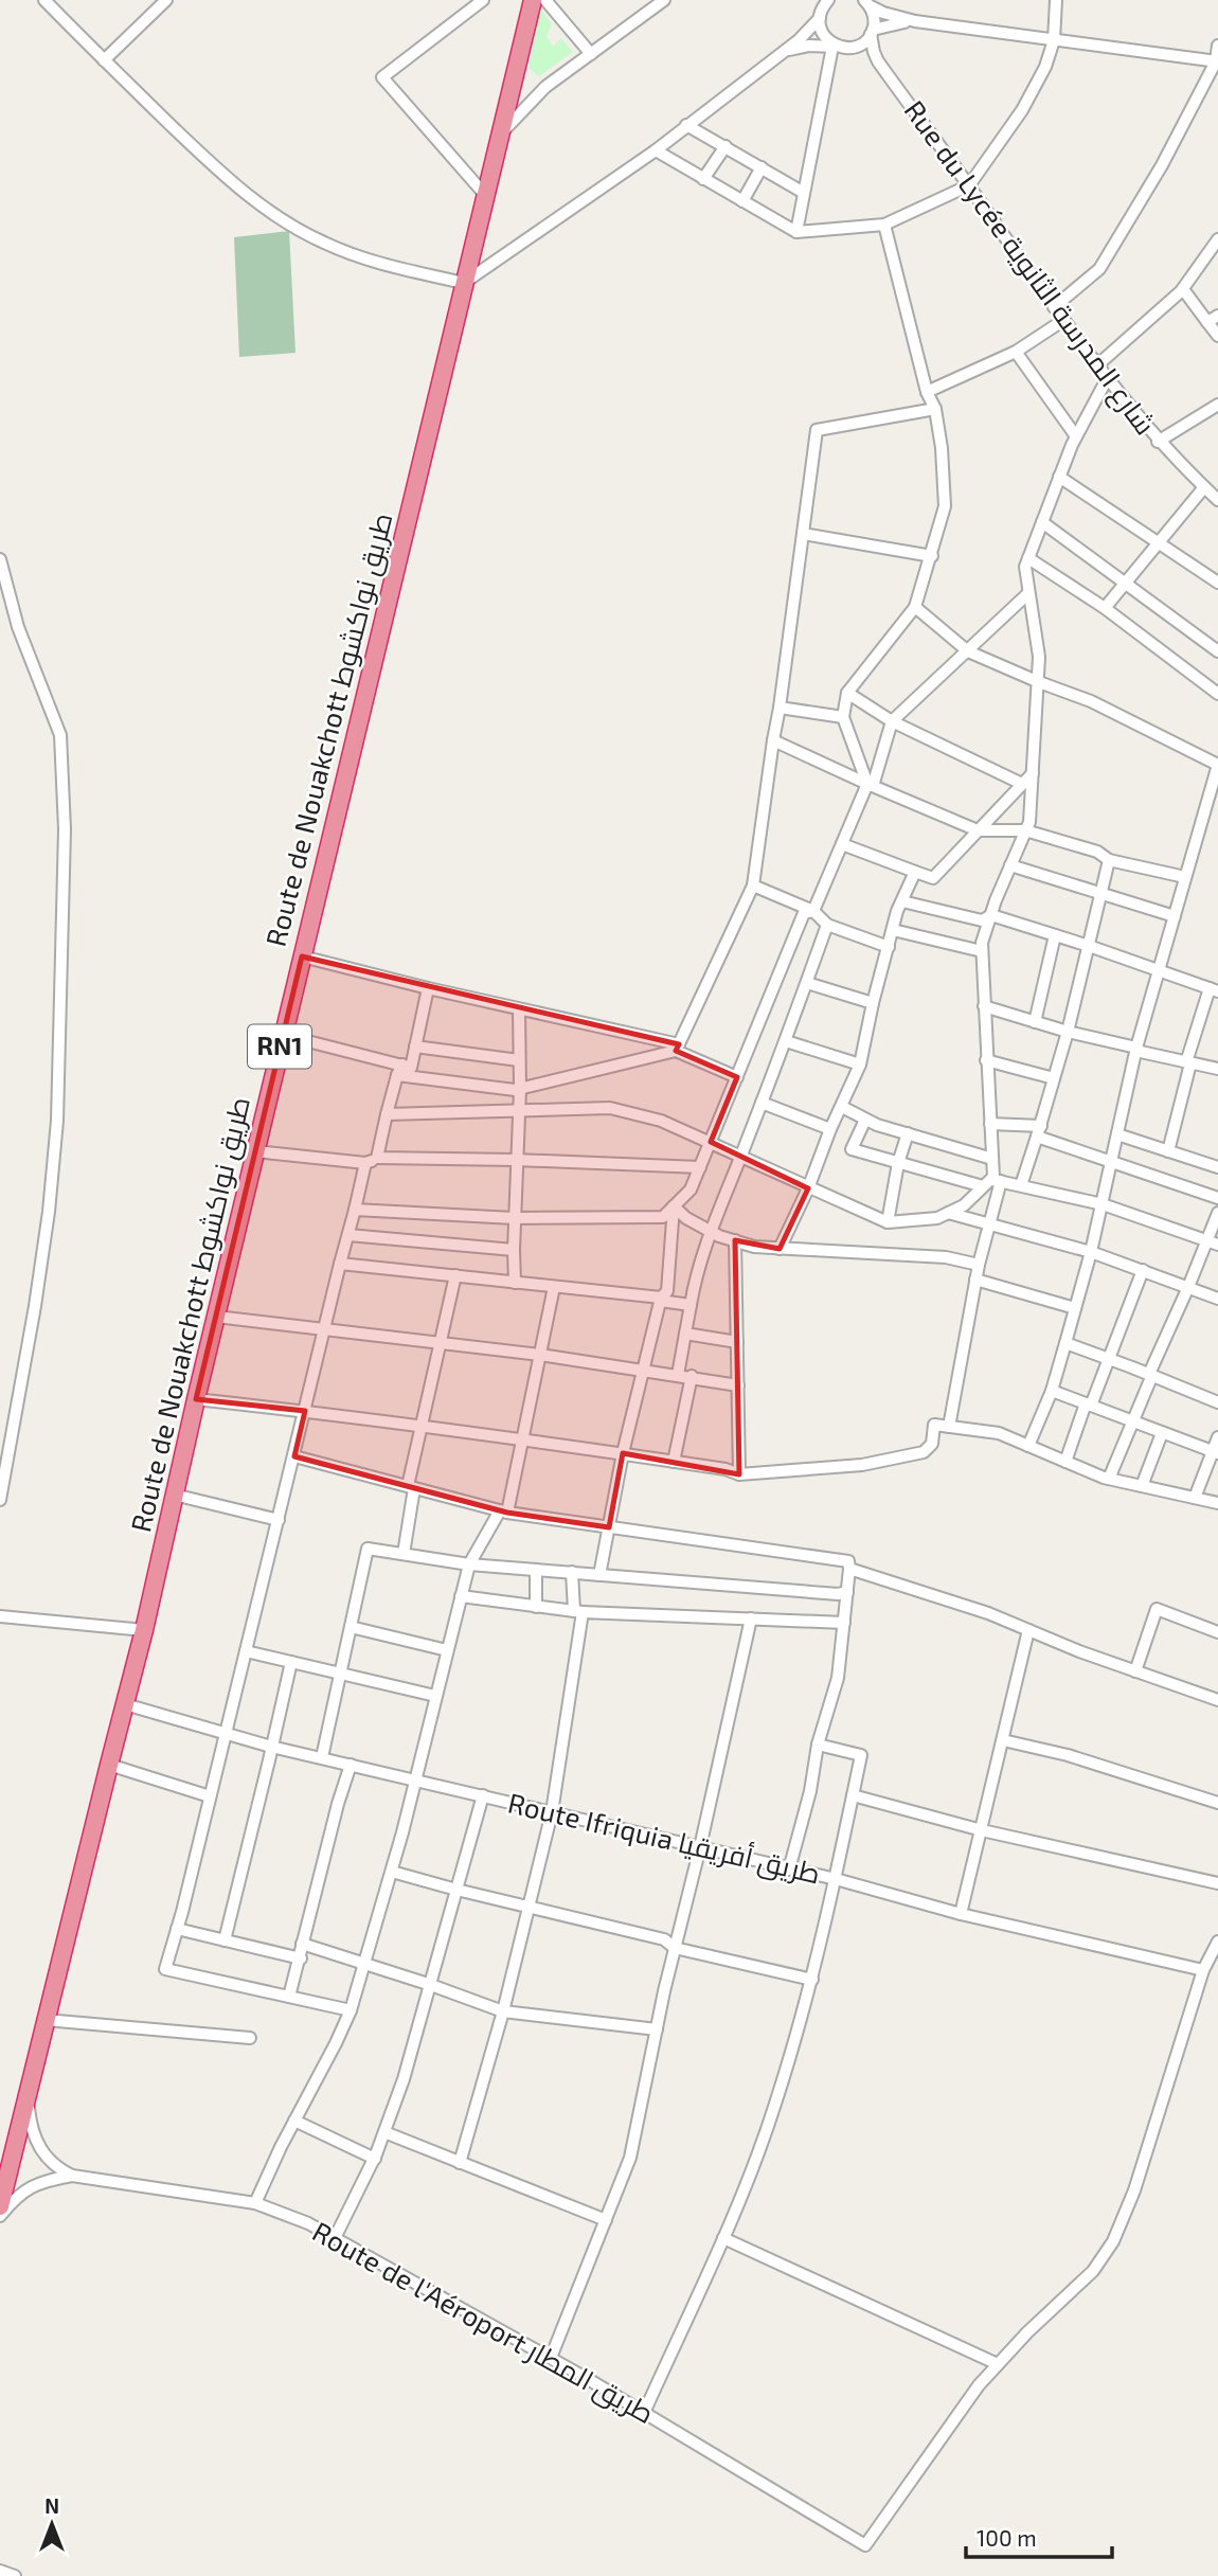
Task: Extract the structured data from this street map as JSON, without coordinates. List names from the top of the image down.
{
  "streets": {
    "highway": ["Route de Nouakchott طريق نواكشوط", "RN1"],
    "street": ["Rue du Lycée شارع المدرسة الثانوية", "Route Ifriquia طريق أفريقيا", "Route de l'Aéroport طريق المطار"]
  },
  "crossings": [
    ["Route de Nouakchott طريق نواكشوط", "Route Ifriquia طريق أفريقيا"],
    ["Route de Nouakchott طريق نواكشوط", "Route de l'Aéroport طريق المطار"]
  ],
  "scale_bar": "100 m",
  "north": "top"
}
